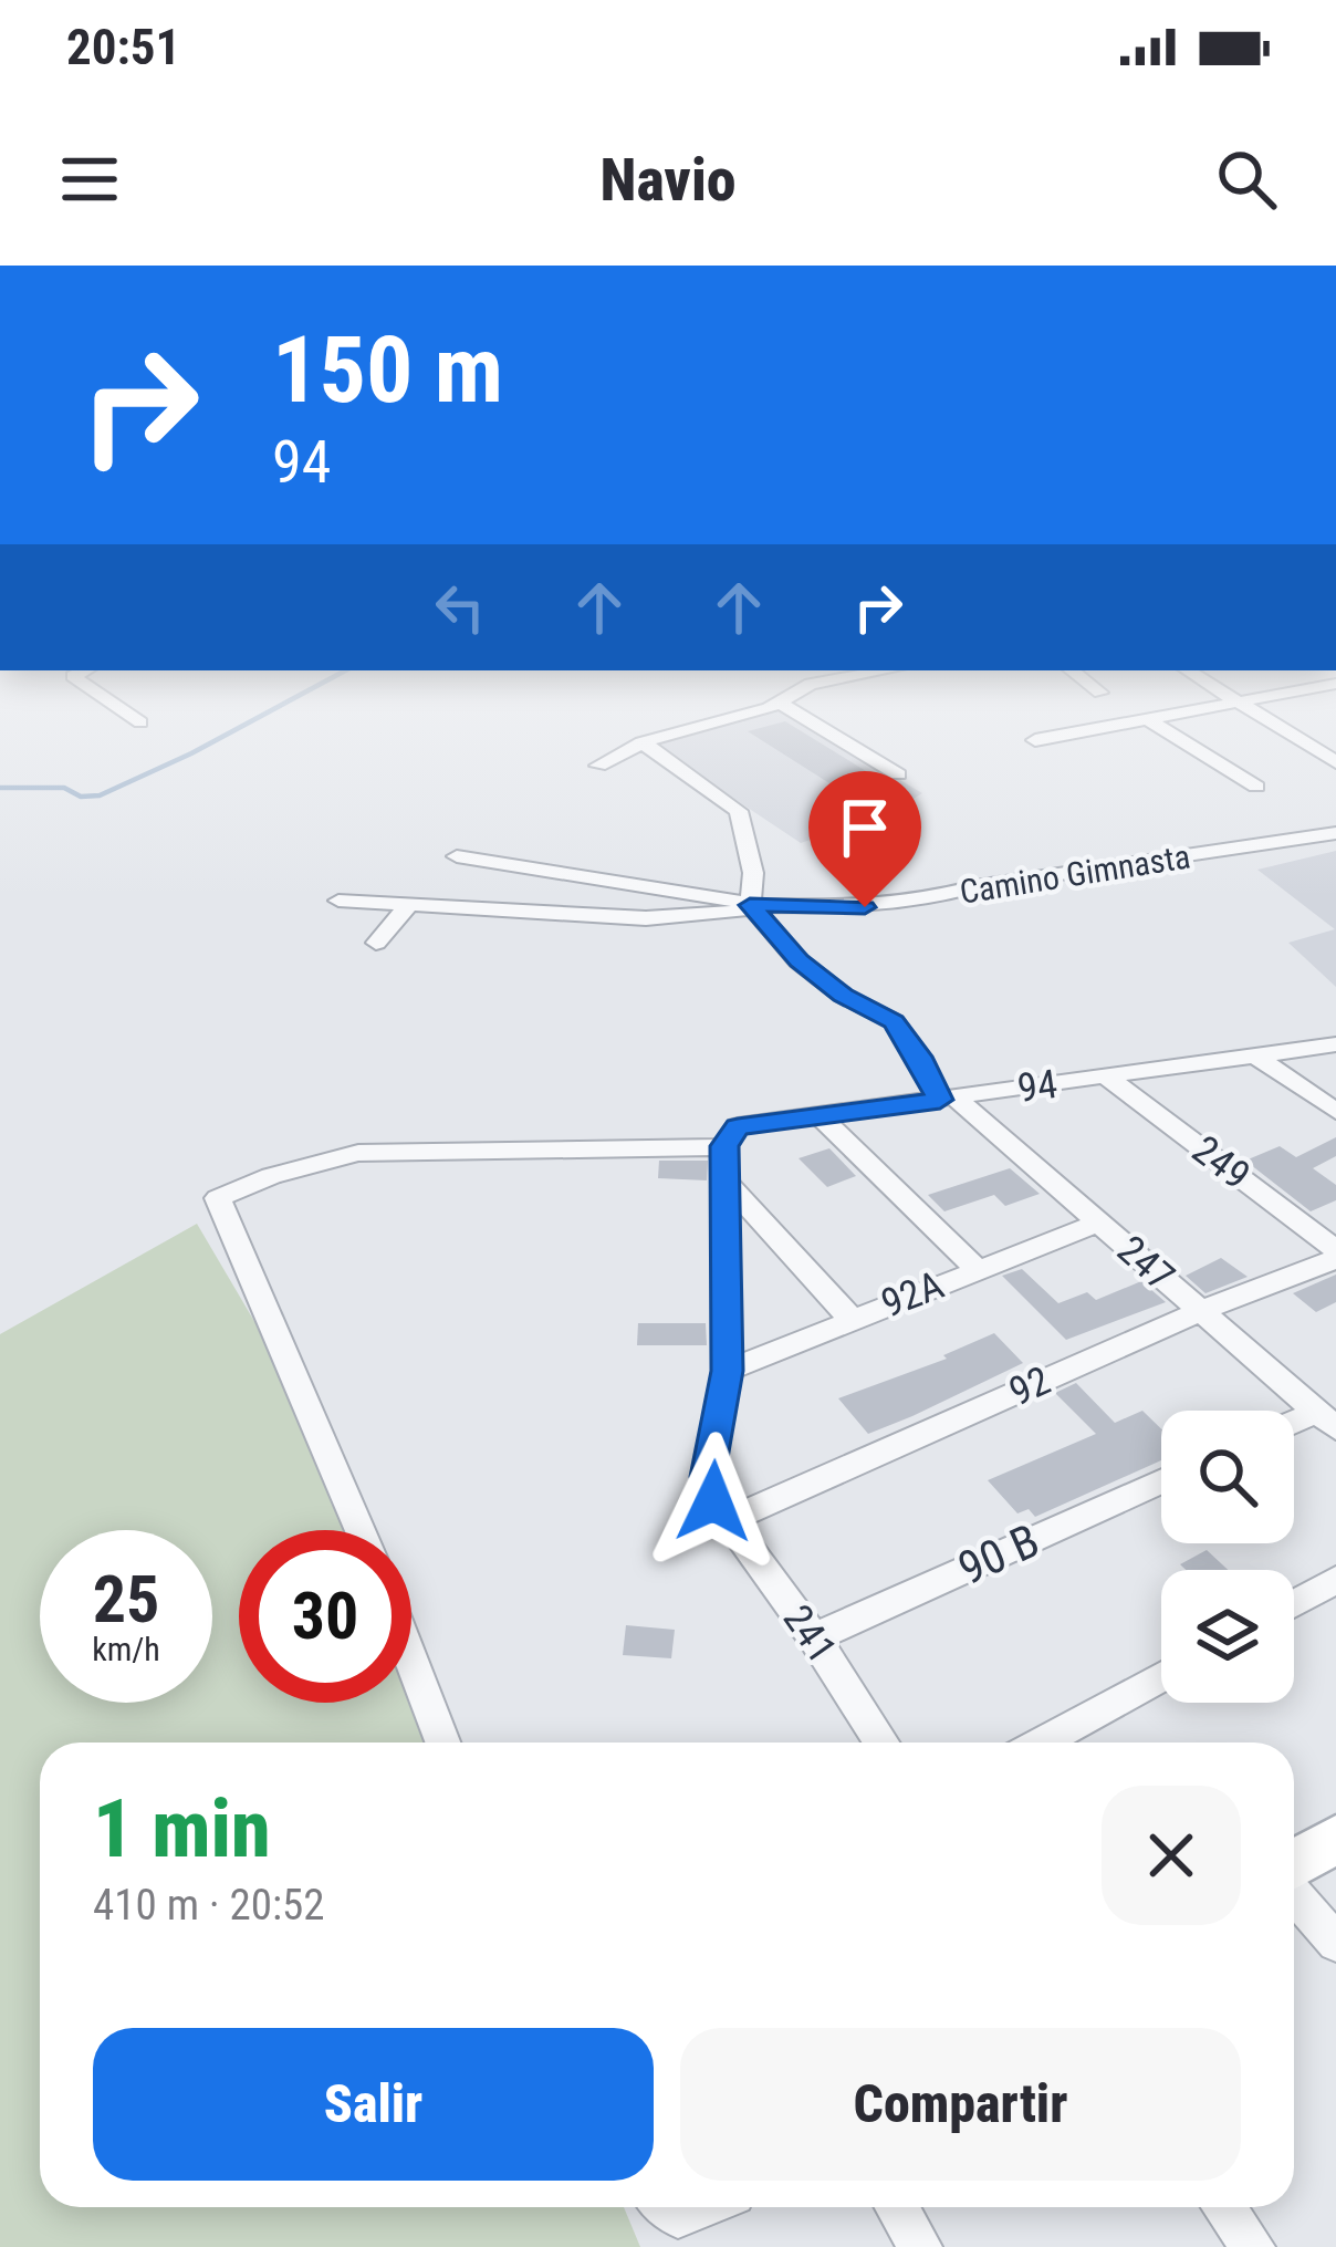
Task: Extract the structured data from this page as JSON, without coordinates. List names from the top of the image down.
{
  "streets": {
    "street": [
      "Camino Gimnasta",
      "94",
      "249",
      "247",
      "92A",
      "92",
      "90 B",
      "241"
    ]
  },
  "crossings": [
    ["Camino Gimnasta", "247"],
    ["94", "249"],
    ["94", "247"],
    ["94", "241"],
    ["249", "92"],
    ["247", "92A"],
    ["247", "92"],
    ["92A", "241"],
    ["92", "241"],
    ["90 B", "241"]
  ],
  "page": {
    "status": "20:51",
    "header": "Navio",
    "turn": ["150 m", "94"],
    "speed": "25 km/h",
    "limit": "30",
    "heading": ["1 min", "410 m · 20:52"],
    "buttons": ["Salir", "Compartir"]
  }
}
